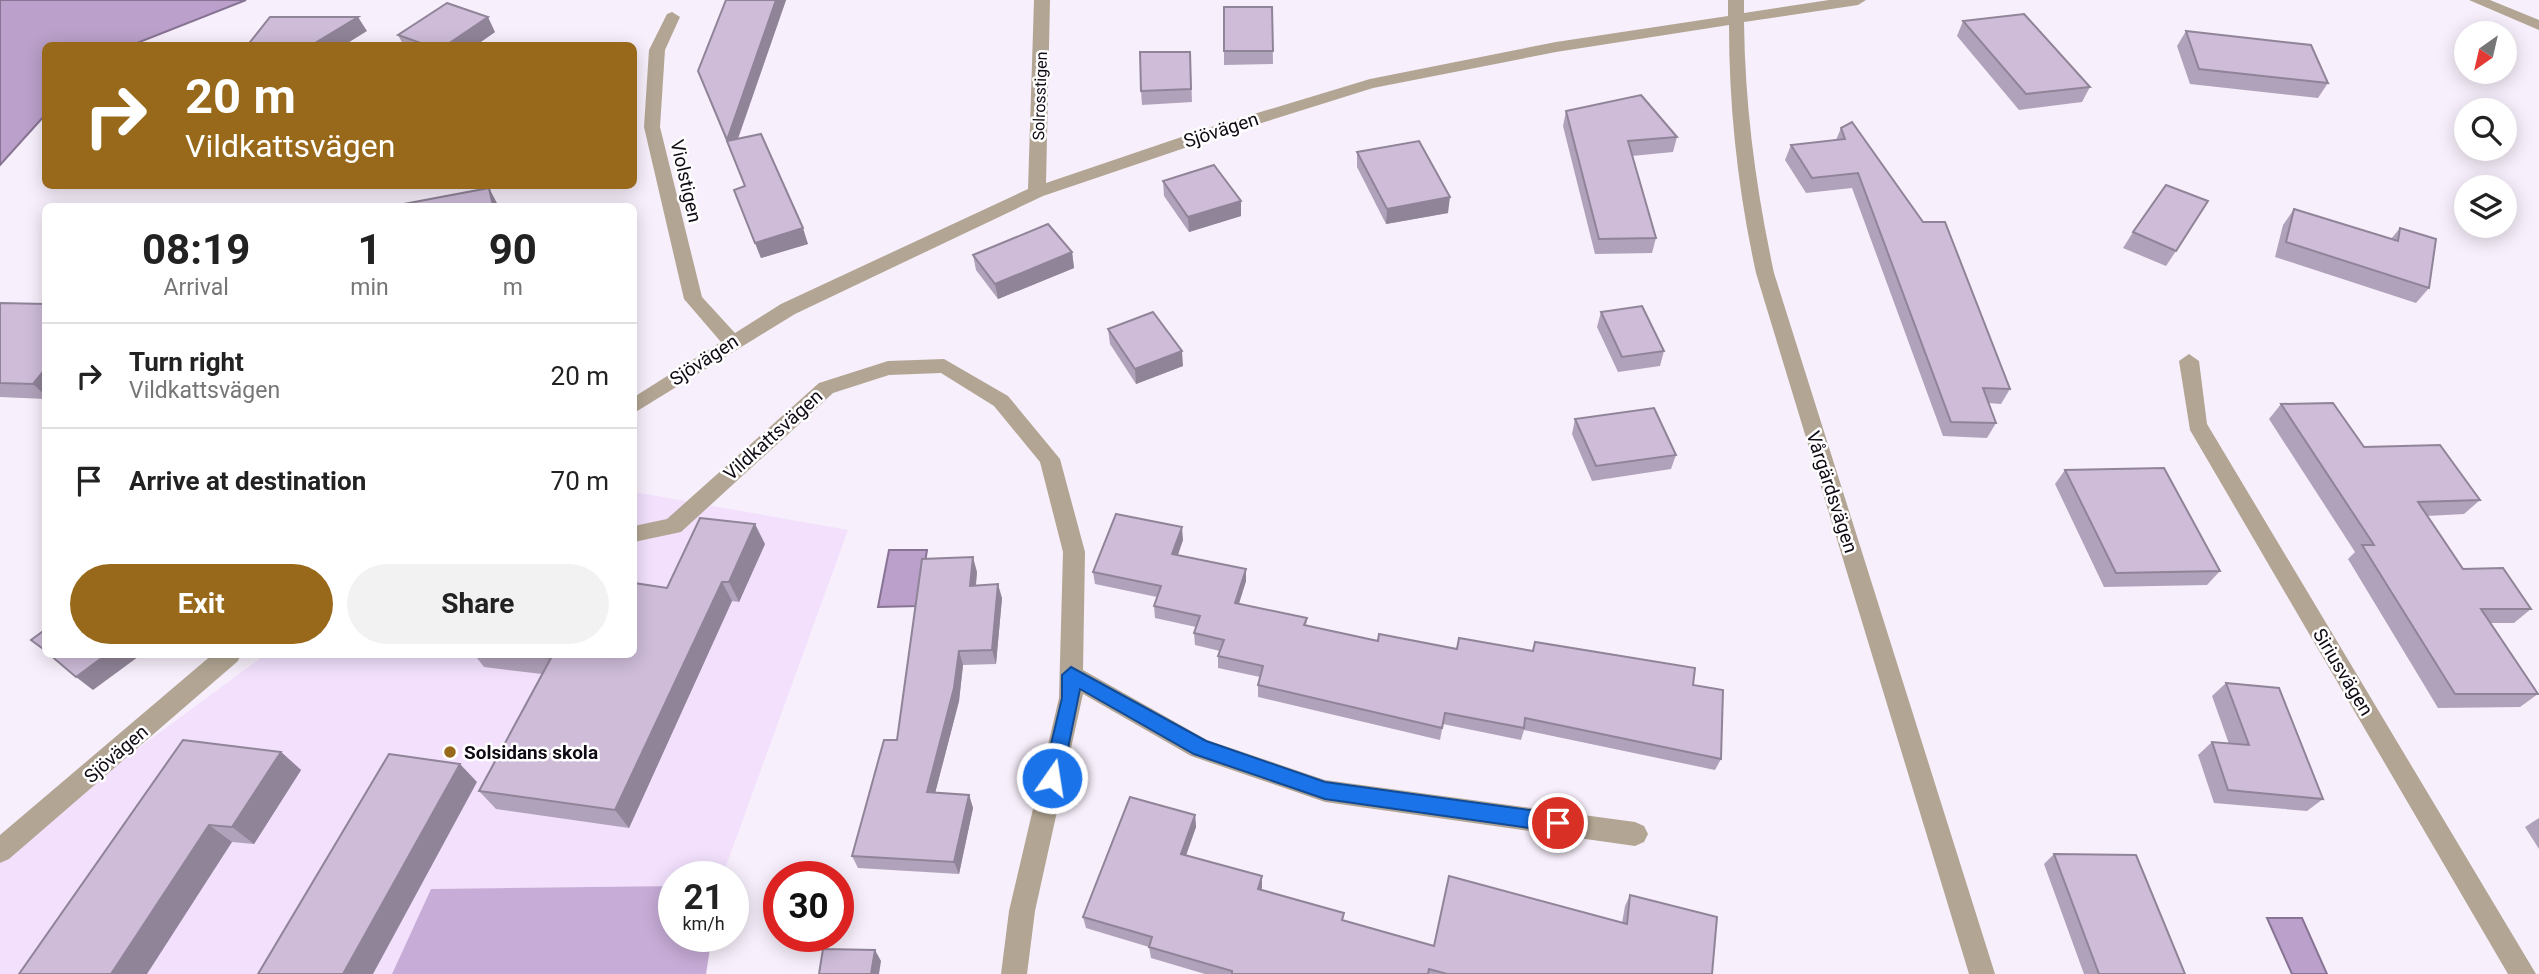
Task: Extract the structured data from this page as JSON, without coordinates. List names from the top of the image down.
{
  "streets": {
    "street": [
      "Solrosstigen",
      "Sjövägen",
      "Violstigen",
      "Vildkattsvägen",
      "Vårgärdsvägen",
      "Siriusvägen"
    ]
  },
  "crossings": [
    ["Solrosstigen", "Sjövägen"],
    ["Sjövägen", "Violstigen"],
    ["Sjövägen", "Vårgärdsvägen"]
  ],
  "places": ["Solsidans skola"],
  "north": "bottom left",
  "page": {
    "turn": ["20 m", "Vildkattsvägen"],
    "eta": [
      "08:19",
      "Arrival",
      "1",
      "min",
      "90",
      "m"
    ],
    "list": [
      {
        "name": "Turn right",
        "note": "Vildkattsvägen",
        "value": "20 m"
      },
      {
        "name": "Arrive at destination",
        "value": "70 m"
      }
    ],
    "buttons": ["Exit", "Share"],
    "speed": "21 km/h",
    "limit": "30"
  }
}
